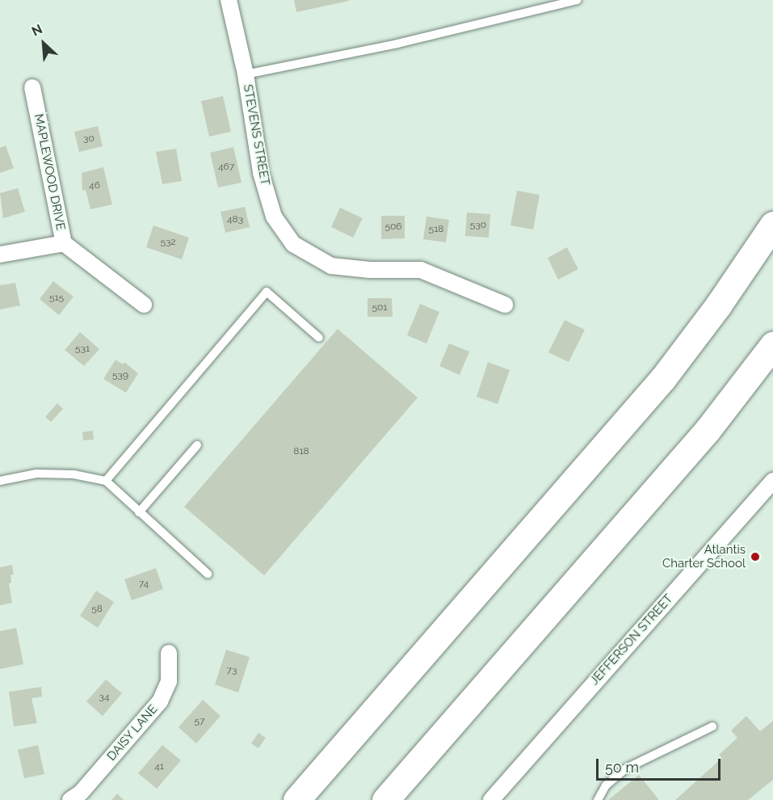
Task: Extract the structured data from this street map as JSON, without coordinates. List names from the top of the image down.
{
  "streets": {
    "street": [
      "STEVENS STREET",
      "MAPLEWOOD DRIVE",
      "JEFFERSON STREET",
      "DAISY LANE"
    ]
  },
  "places": ["Atlantis Charter School"],
  "house_numbers": [
    "30",
    "467",
    "46",
    "483",
    "530",
    "506",
    "518",
    "532",
    "515",
    "501",
    "531",
    "539",
    "818",
    "74",
    "58",
    "73",
    "34",
    "57",
    "41"
  ],
  "scale_bar": "50 m",
  "north": "top left"
}
